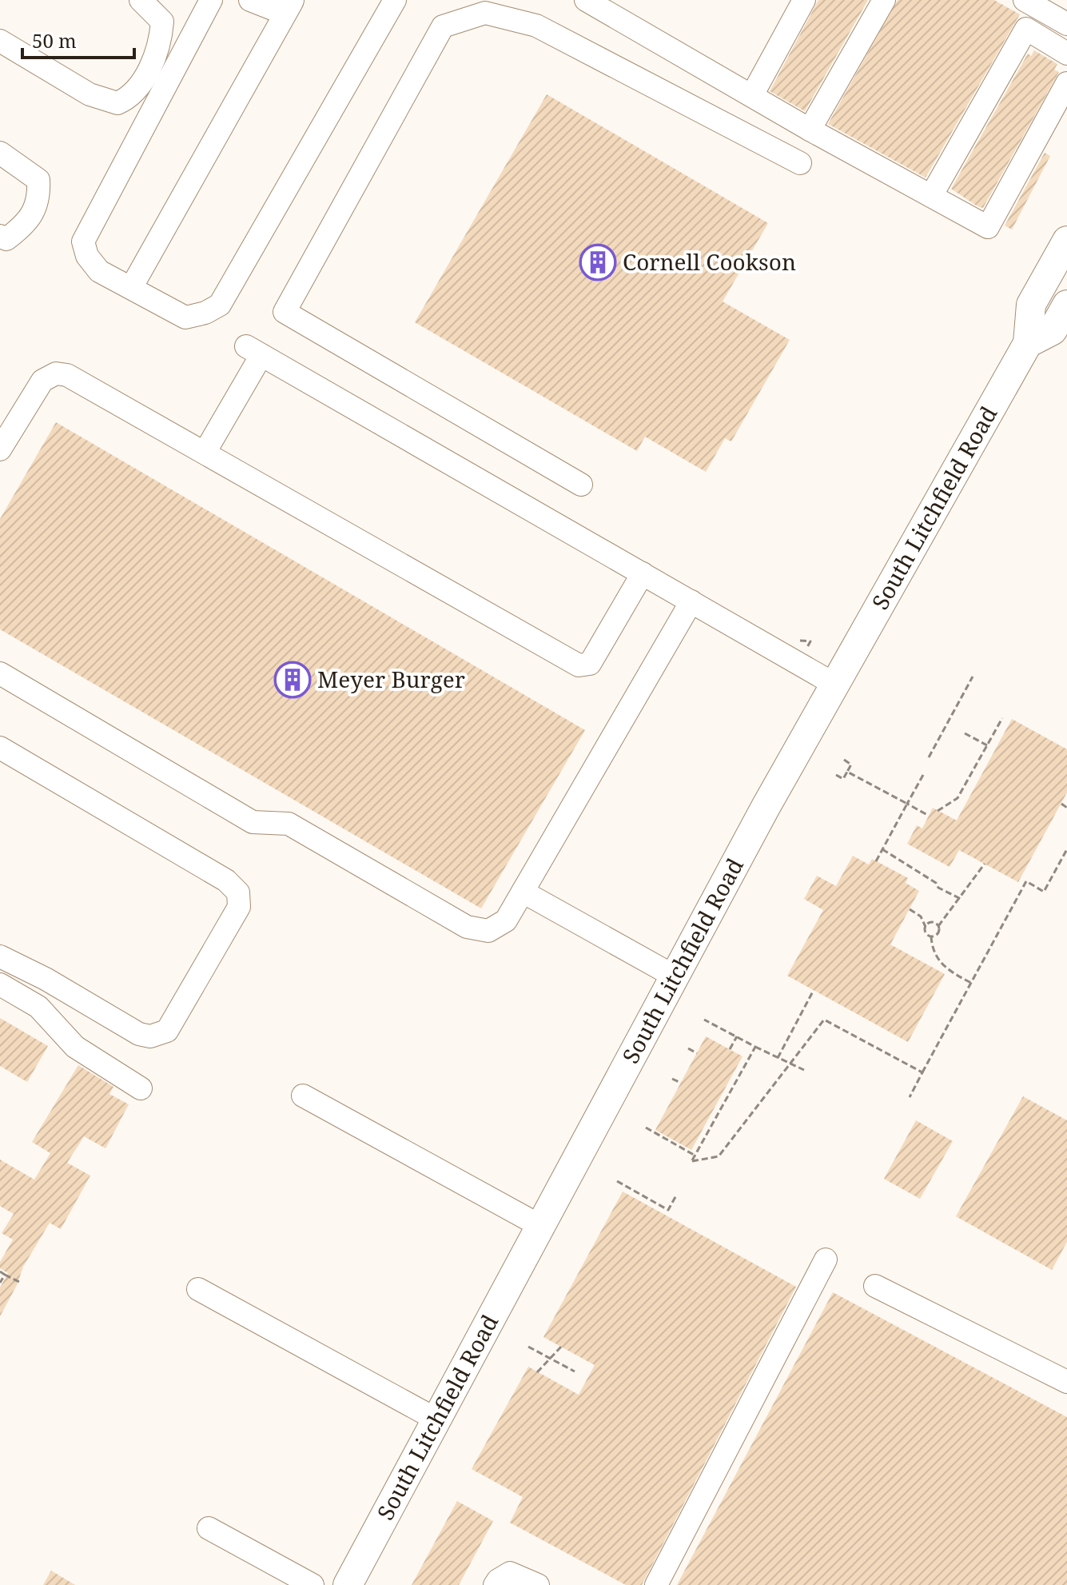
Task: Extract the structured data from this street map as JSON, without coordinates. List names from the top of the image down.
{
  "streets": {
    "main road": ["South Litchfield Road"]
  },
  "places": {
    "building": ["Cornell Cookson", "Meyer Burger"]
  },
  "scale_bar": "50 m"
}
